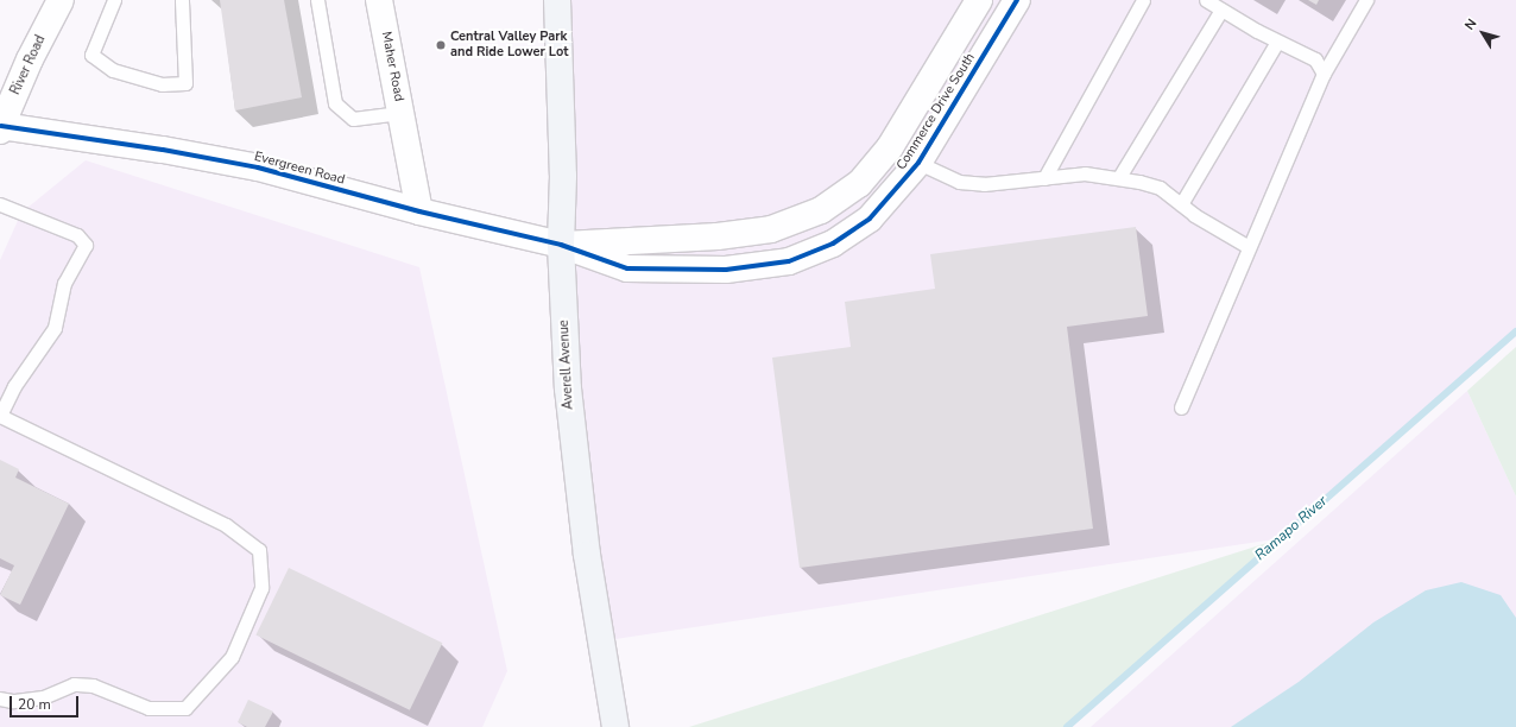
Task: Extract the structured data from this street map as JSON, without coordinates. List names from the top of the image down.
{
  "streets": {
    "main road": ["Averell Avenue"],
    "street": [
      "River Road",
      "Maher Road",
      "Commerce Drive South",
      "Evergreen Road"
    ]
  },
  "crossings": [
    ["River Road", "Evergreen Road"],
    ["Maher Road", "Evergreen Road"],
    ["Commerce Drive South", "Evergreen Road"],
    ["Commerce Drive South", "Averell Avenue"],
    ["Evergreen Road", "Averell Avenue"]
  ],
  "water": ["Ramapo River"],
  "places": ["Central Valley Park and Ride Lower Lot"],
  "scale_bar": "20 m",
  "north": "top left"
}
